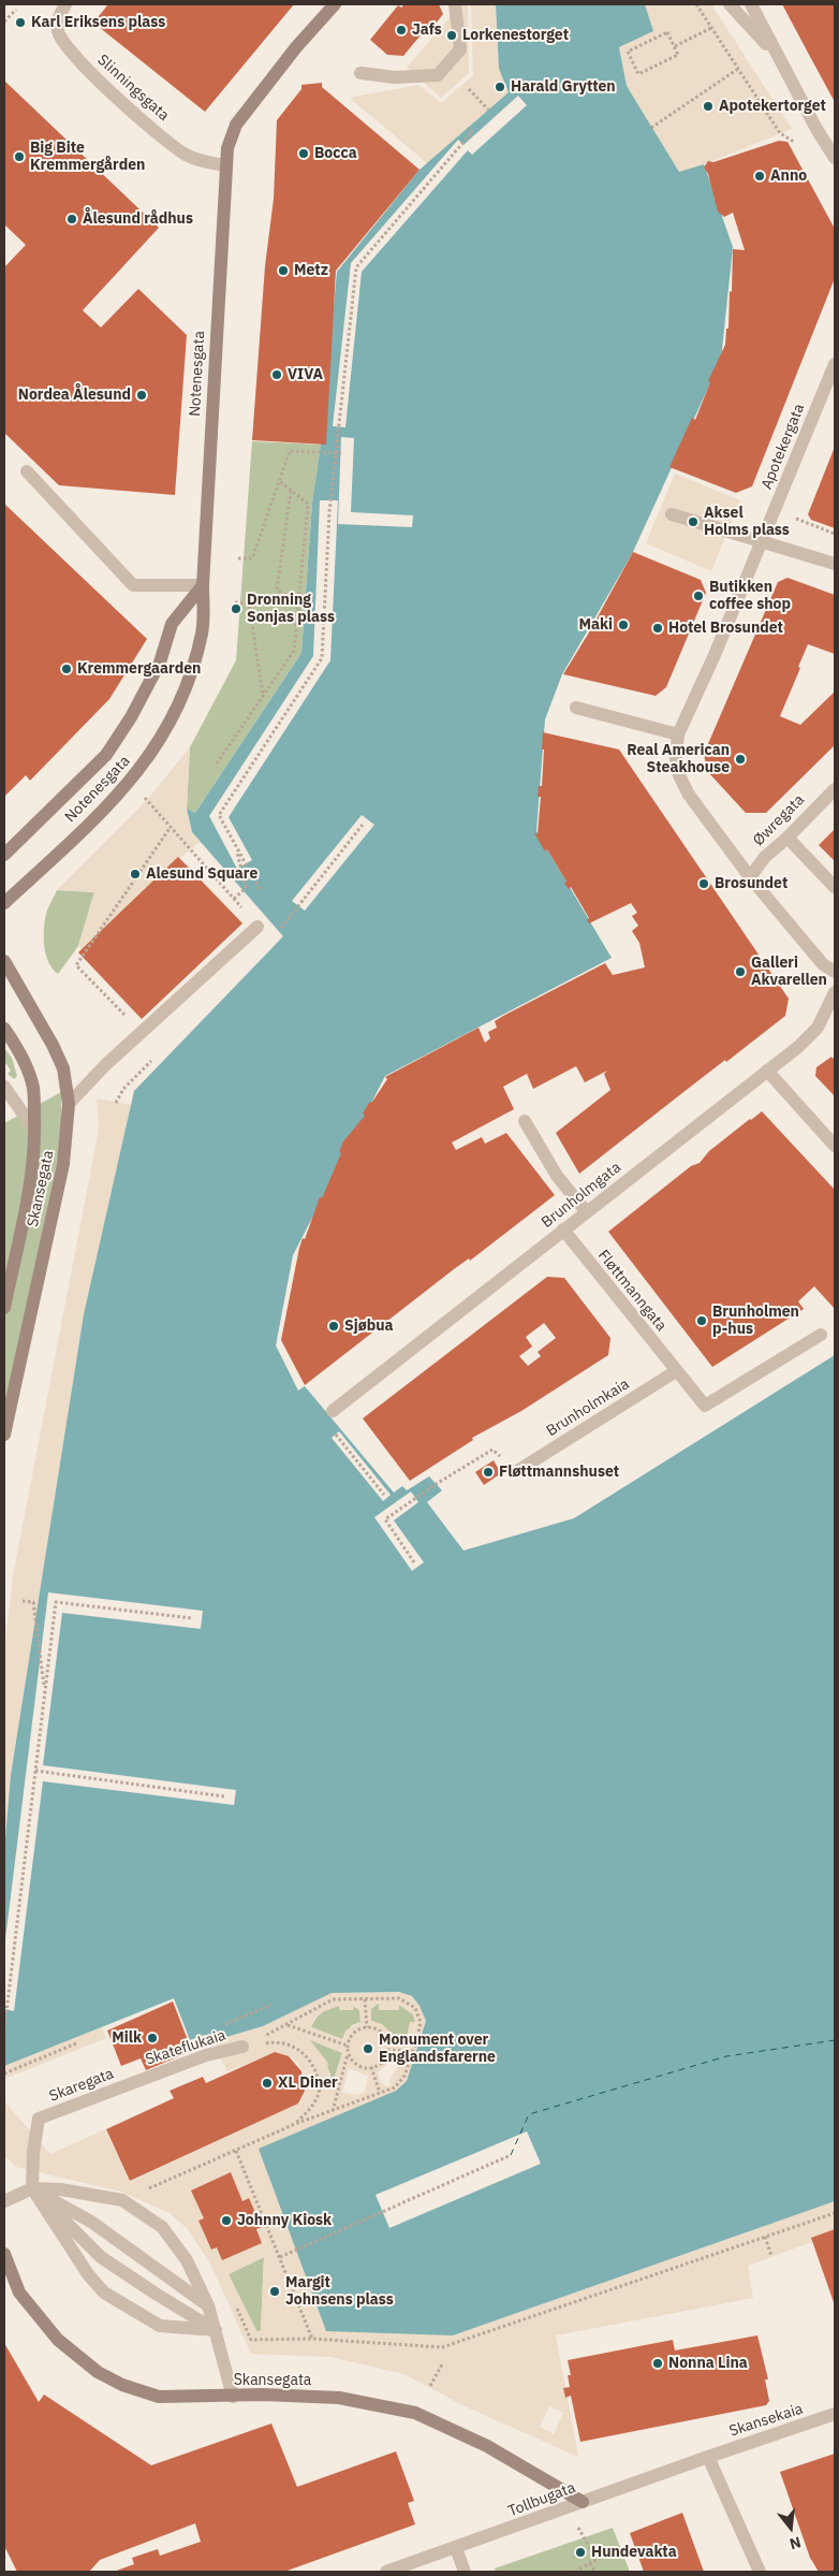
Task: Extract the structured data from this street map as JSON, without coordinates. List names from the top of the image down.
{
  "streets": {
    "street": [
      "Slinningsgata",
      "Notenesgata",
      "Apotekergata",
      "Øwregata",
      "Skansegata",
      "Brunholmgata",
      "Fløttmanngata",
      "Brunholmkaia",
      "Skateflukaia",
      "Skaregata",
      "Skansekaia",
      "Tollbugata"
    ]
  },
  "crossings": [
    ["Slinningsgata", "Notenesgata"],
    ["Apotekergata", "Øwregata"],
    ["Skansegata", "Tollbugata"],
    ["Brunholmgata", "Fløttmanngata"],
    ["Fløttmanngata", "Brunholmkaia"],
    ["Skateflukaia", "Skaregata"],
    ["Skansekaia", "Tollbugata"]
  ],
  "places": [
    "Karl Eriksens plass",
    "Jafs",
    "Lorkenestorget",
    "Harald Grytten",
    "Apotekertorget",
    "Bocca",
    "Big Bite Kremmergården",
    "Anno",
    "Ålesund rådhus",
    "Metz",
    "VIVA",
    "Nordea Ålesund",
    "Aksel Holms plass",
    "Butikken coffee shop",
    "Dronning Sonjas plass",
    "Maki",
    "Hotel Brosundet",
    "Kremmergaarden",
    "Real American Steakhouse",
    "Alesund Square",
    "Brosundet",
    "Galleri Akvarellen",
    "Brunholmen p-hus",
    "Sjøbua",
    "Fløttmannshuset",
    "Milk",
    "Monument over Englandsfarerne",
    "XL Diner",
    "Johnny Kiosk",
    "Margit Johnsens plass",
    "Nonna Lina",
    "Hundevakta"
  ],
  "north": "bottom"
}
